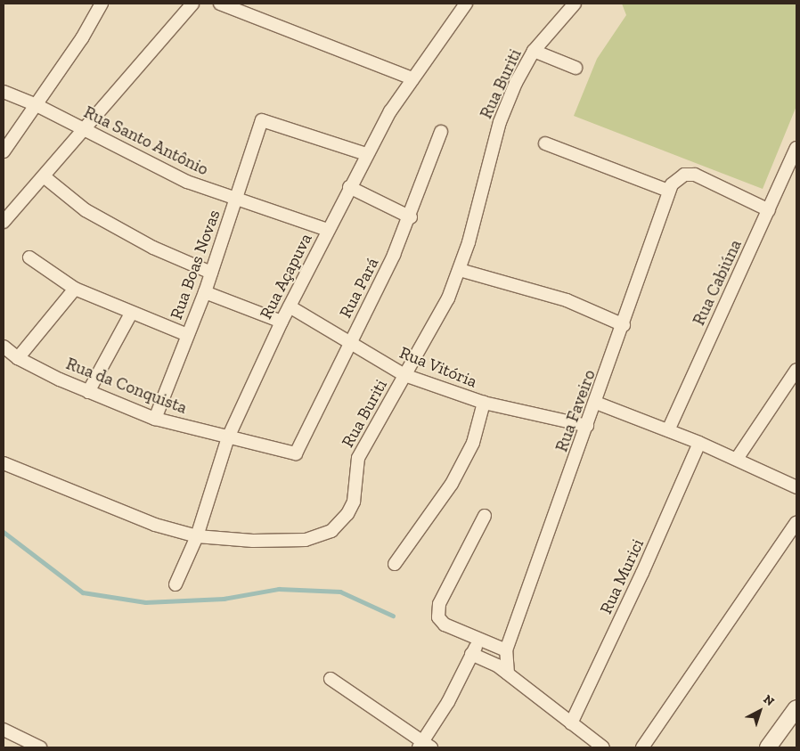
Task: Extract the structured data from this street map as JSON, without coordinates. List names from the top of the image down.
{
  "streets": {
    "street": [
      "Rua Buriti",
      "Rua Santo Antônio",
      "Rua Boas Novas",
      "Rua Açapuva",
      "Rua Cabiúna",
      "Rua Pará",
      "Rua Vitória",
      "Rua da Conquista",
      "Rua Faveiro",
      "Rua Murici"
    ]
  },
  "crossings": [
    ["Rua Buriti", "Rua Açapuva"],
    ["Rua Buriti", "Rua Vitória"],
    ["Rua Santo Antônio", "Rua Boas Novas"],
    ["Rua Santo Antônio", "Rua Açapuva"],
    ["Rua Boas Novas", "Rua Açapuva"],
    ["Rua Boas Novas", "Rua da Conquista"],
    ["Rua Açapuva", "Rua Vitória"],
    ["Rua Açapuva", "Rua da Conquista"],
    ["Rua Cabiúna", "Rua Faveiro"],
    ["Rua Pará", "Rua Vitória"],
    ["Rua Pará", "Rua da Conquista"],
    ["Rua Vitória", "Rua Faveiro"]
  ],
  "north": "top right"
}
